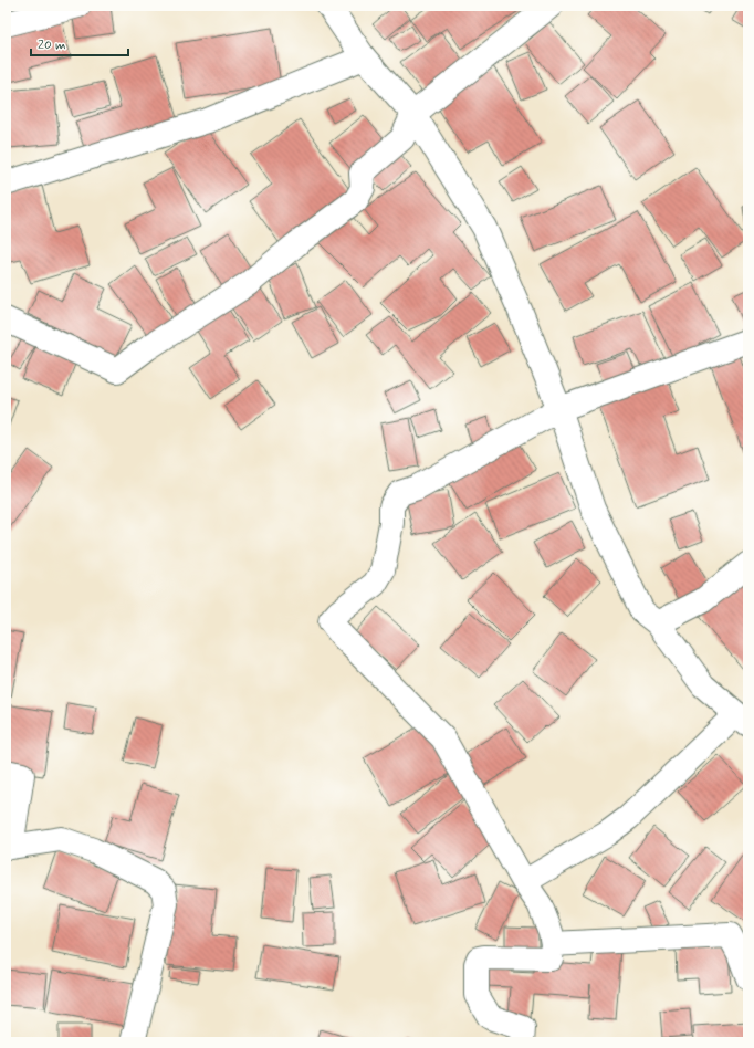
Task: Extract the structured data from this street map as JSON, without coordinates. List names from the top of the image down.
{
  "scale_bar": "20 m"
}
